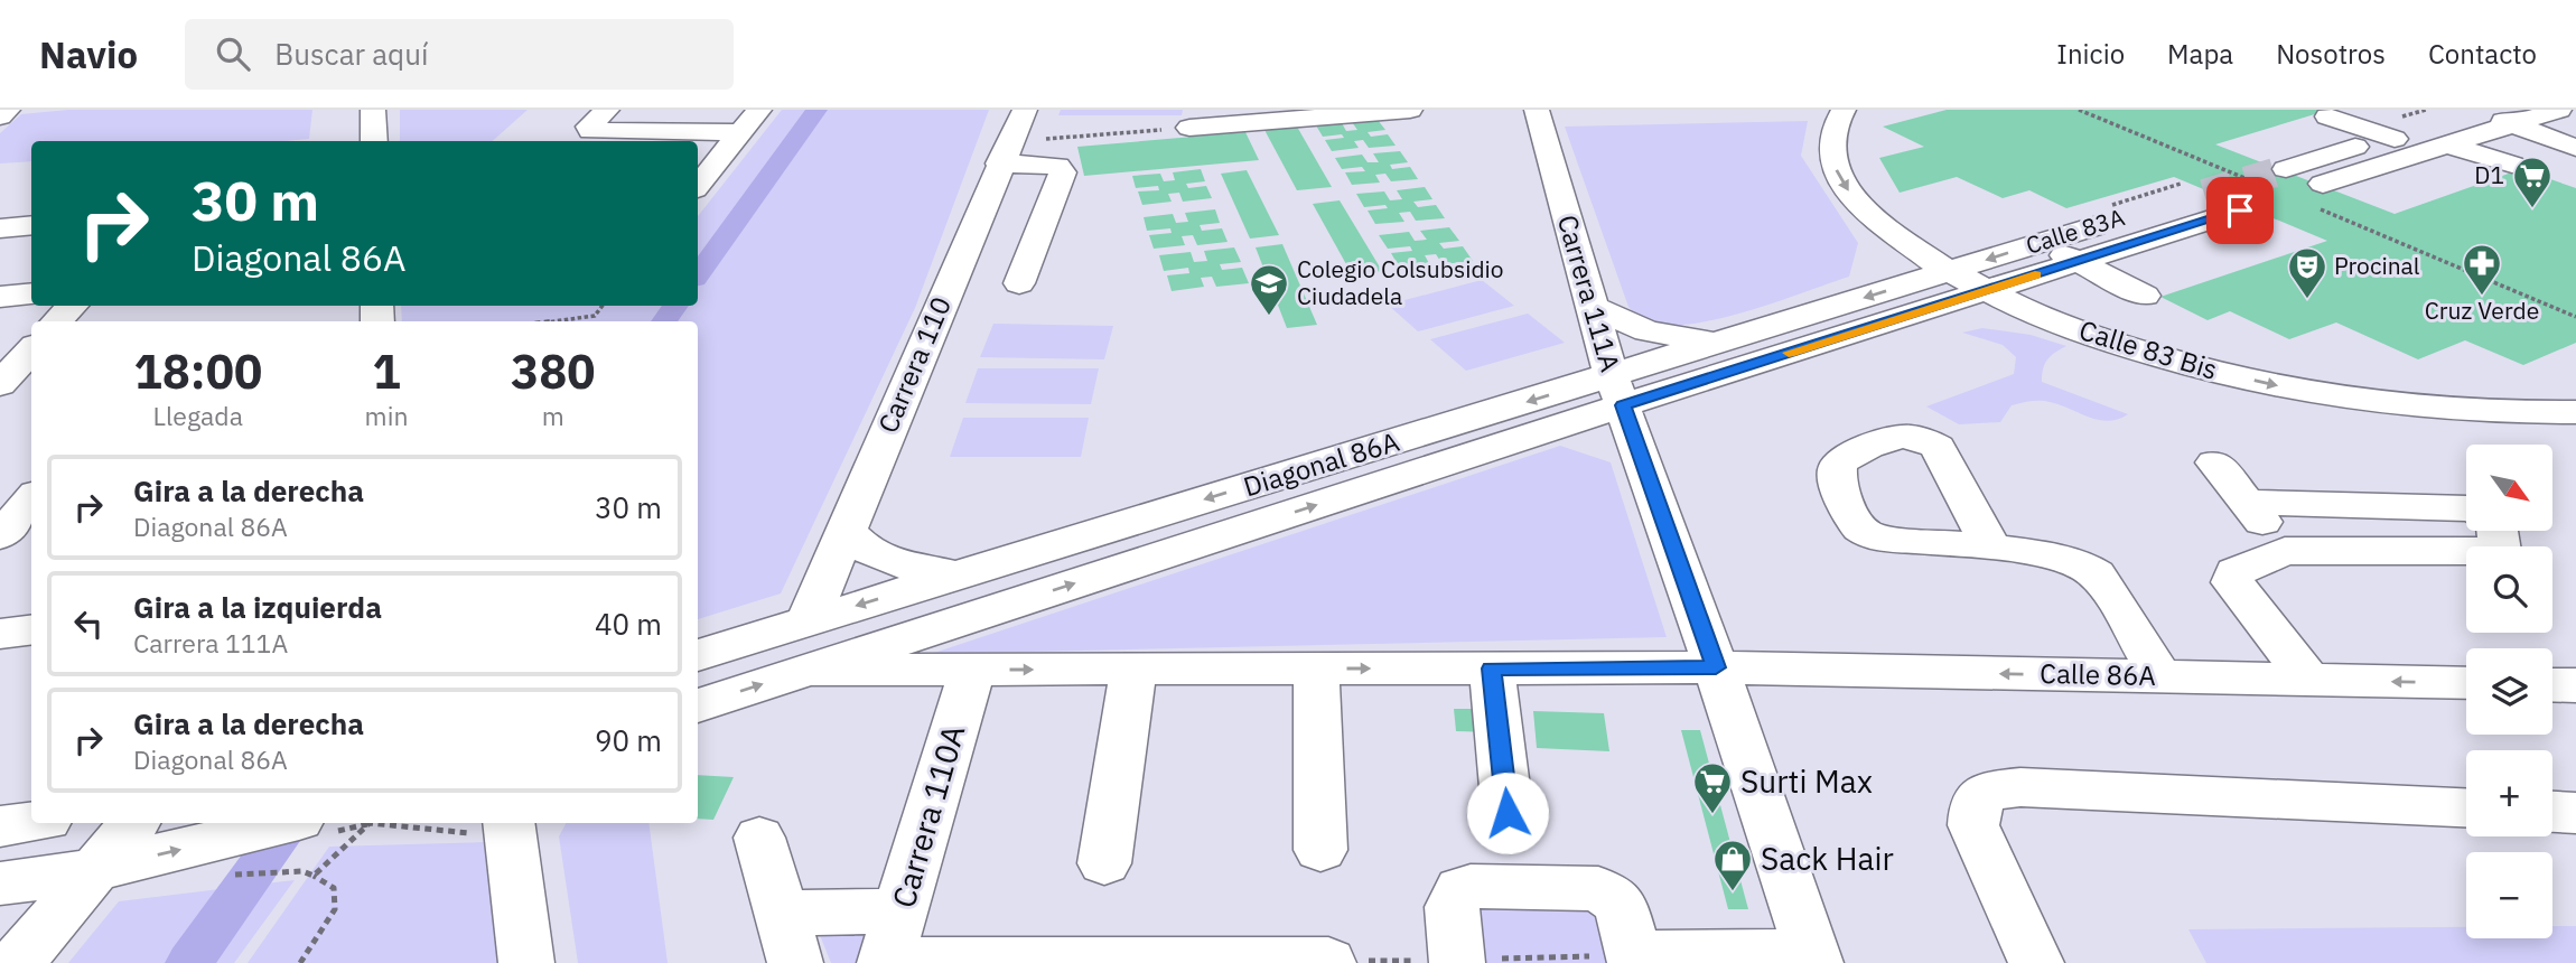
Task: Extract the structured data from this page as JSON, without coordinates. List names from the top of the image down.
{
  "streets": {
    "street": [
      "Calle 83A",
      "Carrera 111A",
      "Calle 83 Bis",
      "Carrera 110",
      "Diagonal 86A",
      "Calle 86A",
      "Carrera 110A"
    ]
  },
  "crossings": [
    ["Calle 83A", "Calle 83 Bis"],
    ["Calle 83A", "Diagonal 86A"],
    ["Carrera 111A", "Diagonal 86A"],
    ["Carrera 111A", "Calle 86A"],
    ["Calle 83 Bis", "Diagonal 86A"],
    ["Carrera 110", "Diagonal 86A"],
    ["Diagonal 86A", "Calle 86A"],
    ["Diagonal 86A", "Carrera 110A"]
  ],
  "places": {
    "supermarket": ["D1", "Surti Max"],
    "pharmacy": ["Cruz Verde"],
    "theatre": ["Procinal"],
    "school or university": ["Colegio Colsubsidio Ciudadela"],
    "shop": ["Sack Hair"]
  },
  "north": "bottom right",
  "page": {
    "header": "Navio",
    "search": "Buscar aquí",
    "nav": [
      "Inicio",
      "Mapa",
      "Nosotros",
      "Contacto"
    ],
    "turn": ["30 m", "Diagonal 86A"],
    "eta": [
      "18:00",
      "Llegada",
      "1",
      "min",
      "380",
      "m"
    ],
    "map_buttons": ["+", "−"],
    "list": [
      {
        "name": "Gira a la derecha",
        "note": "Diagonal 86A",
        "value": "30 m"
      },
      {
        "name": "Gira a la izquierda",
        "note": "Carrera 111A",
        "value": "40 m"
      },
      {
        "name": "Gira a la derecha",
        "note": "Diagonal 86A",
        "value": "90 m"
      }
    ]
  }
}
